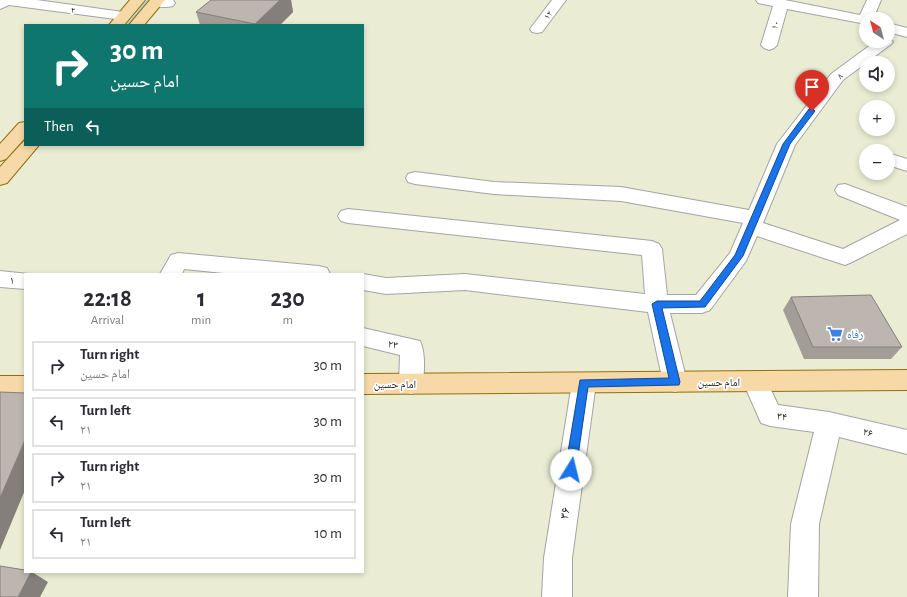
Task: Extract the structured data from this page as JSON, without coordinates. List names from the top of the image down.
{
  "streets": {
    "main road": ["امام حسین"],
    "street": [
      "۲",
      "۱۲",
      "۱۰",
      "۸",
      "۱",
      "۲۳",
      "۳۴",
      "۲۶",
      "۳۶"
    ]
  },
  "crossings": [
    ["۲۳", "امام حسین"],
    ["امام حسین", "۳۴"],
    ["امام حسین", "۳۶"],
    ["۳۴", "۲۶"]
  ],
  "places": {
    "supermarket": ["رفاه"]
  },
  "north": "top left",
  "page": {
    "map_buttons": ["+", "−"],
    "turn": ["30 m", "امام حسین"],
    "then": "Then",
    "eta": [
      "22:18",
      "Arrival",
      "1",
      "min",
      "230",
      "m"
    ],
    "list": [
      {
        "name": "Turn right",
        "note": "امام حسین",
        "value": "30 m"
      },
      {
        "name": "Turn left",
        "note": "۲۱",
        "value": "30 m"
      },
      {
        "name": "Turn right",
        "note": "۲۱",
        "value": "30 m"
      },
      {
        "name": "Turn left",
        "note": "۲۱",
        "value": "10 m"
      }
    ]
  }
}
